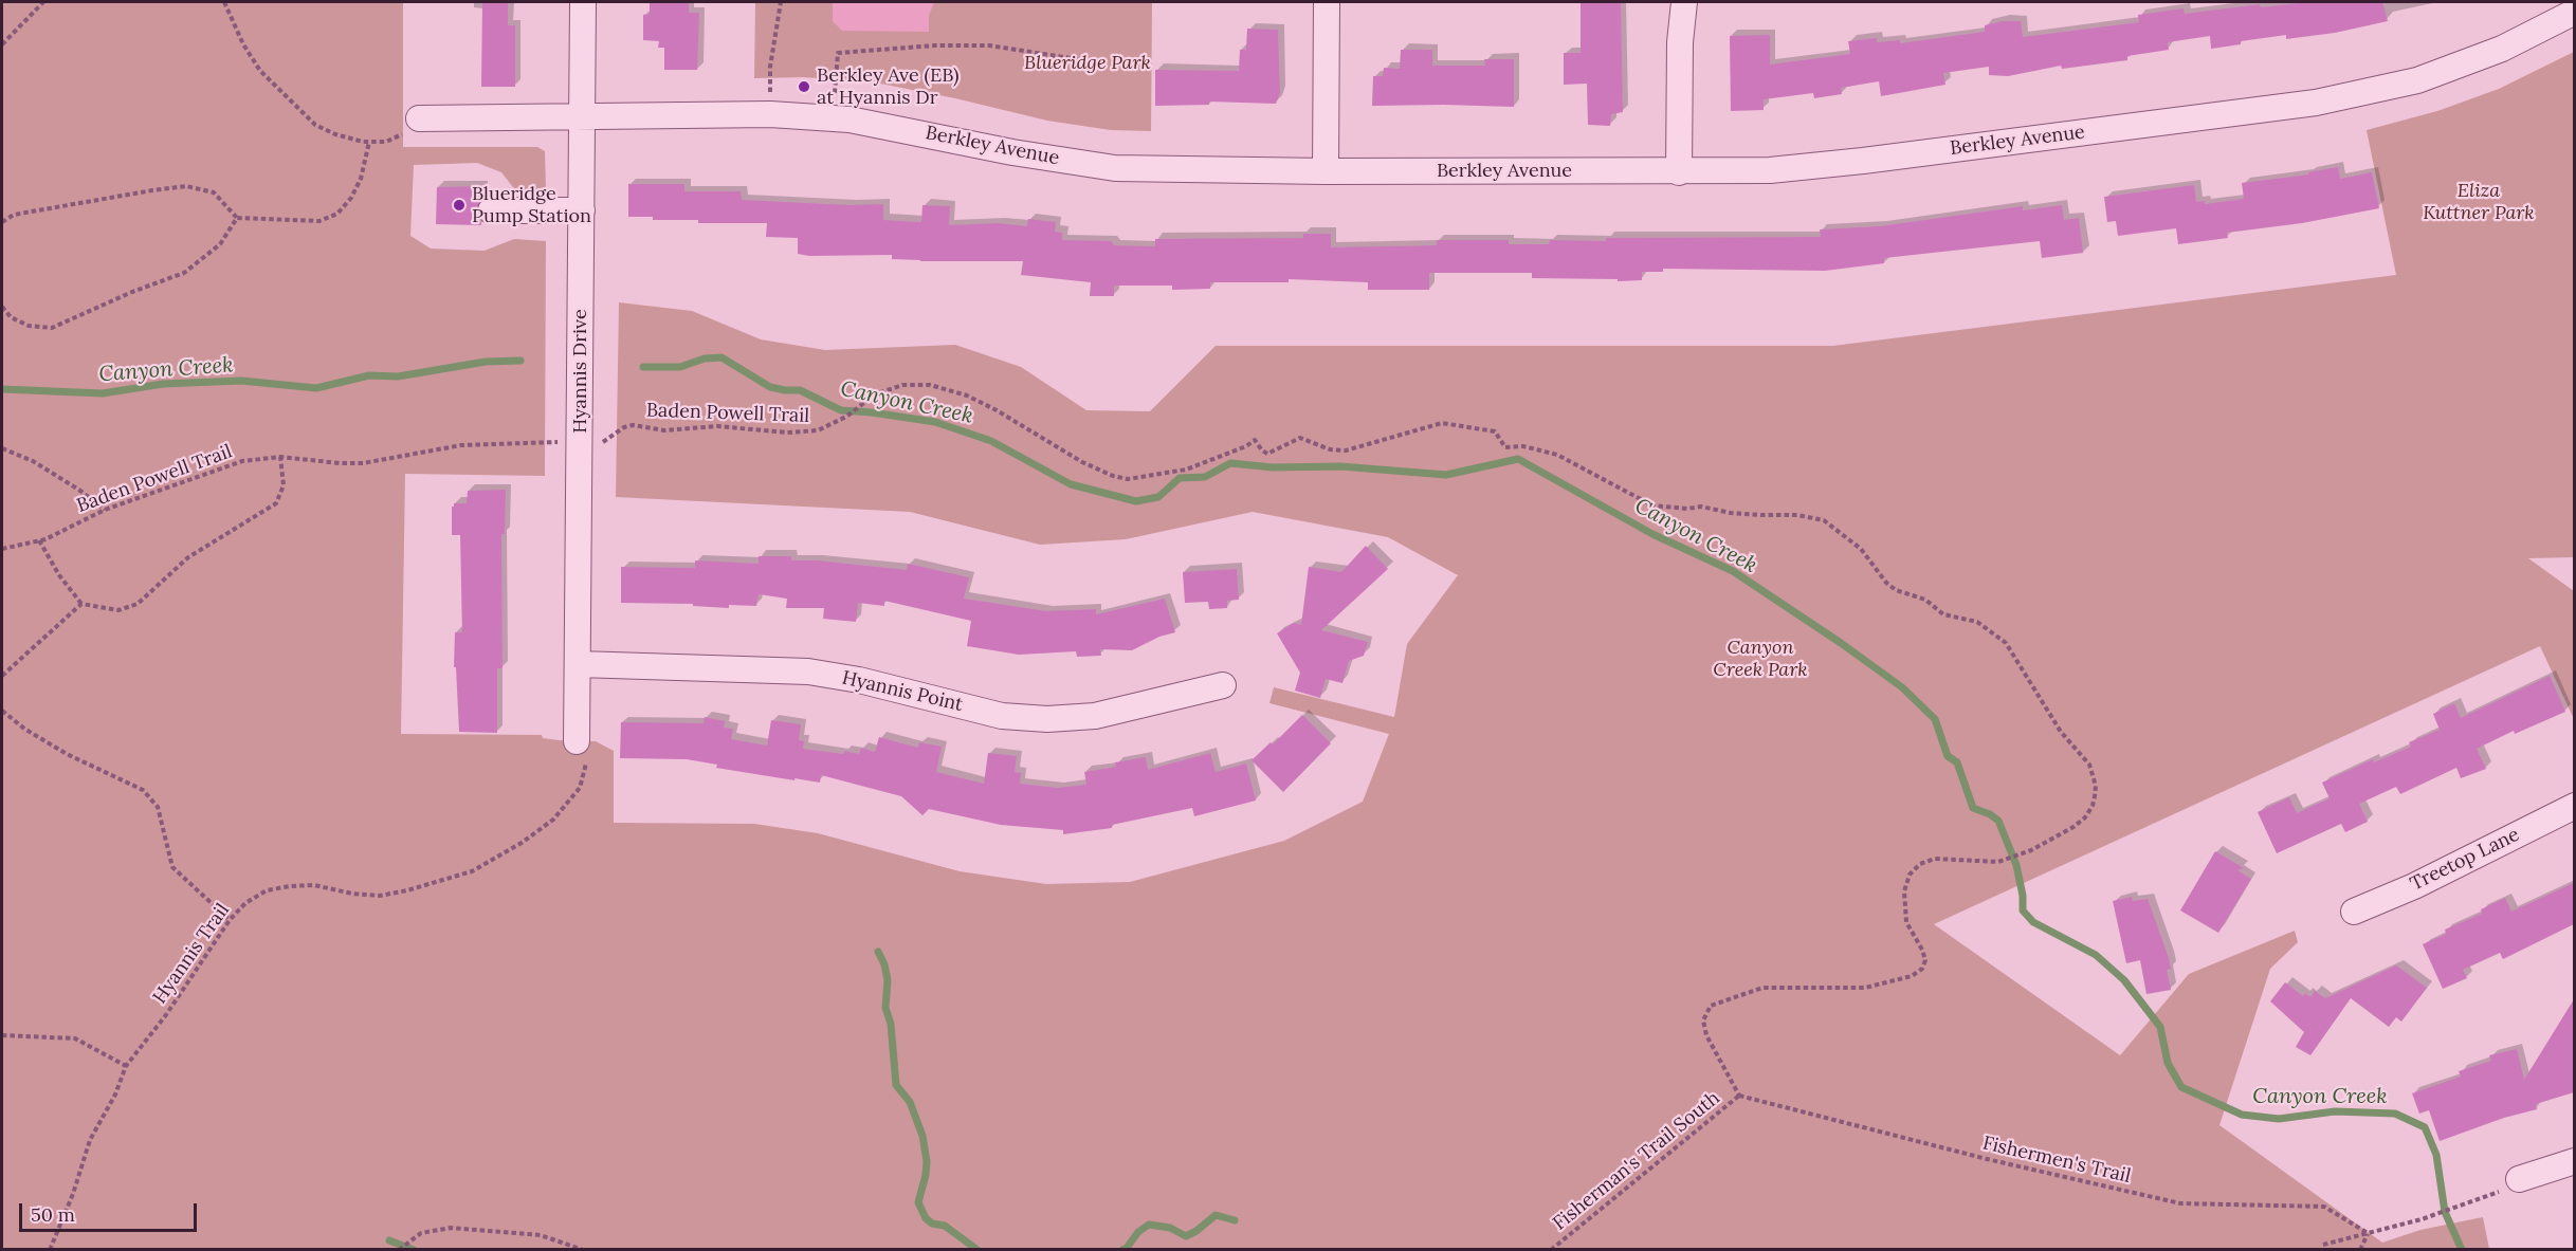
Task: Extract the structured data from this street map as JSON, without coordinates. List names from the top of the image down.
{
  "streets": {
    "street": [
      "Berkley Avenue",
      "Hyannis Drive",
      "Hyannis Point",
      "Treetop Lane"
    ],
    "path": [
      "Baden Powell Trail",
      "Hyannis Trail",
      "Fishermen's Trail",
      "Fisherman's Trail South"
    ]
  },
  "crossings": [
    ["Berkley Avenue", "Hyannis Drive"],
    ["Hyannis Drive", "Hyannis Point"],
    ["Hyannis Drive", "Hyannis Trail"],
    ["Baden Powell Trail", "Fishermen's Trail"],
    ["Baden Powell Trail", "Fisherman's Trail South"],
    ["Fishermen's Trail", "Fisherman's Trail South"]
  ],
  "water": ["Canyon Creek"],
  "parks": ["Blueridge Park", "Eliza Kuttner Park", "Canyon Creek Park"],
  "places": ["Berkley Ave (EB) at Hyannis Dr", "Blueridge Pump Station"],
  "scale_bar": "50 m"
}
